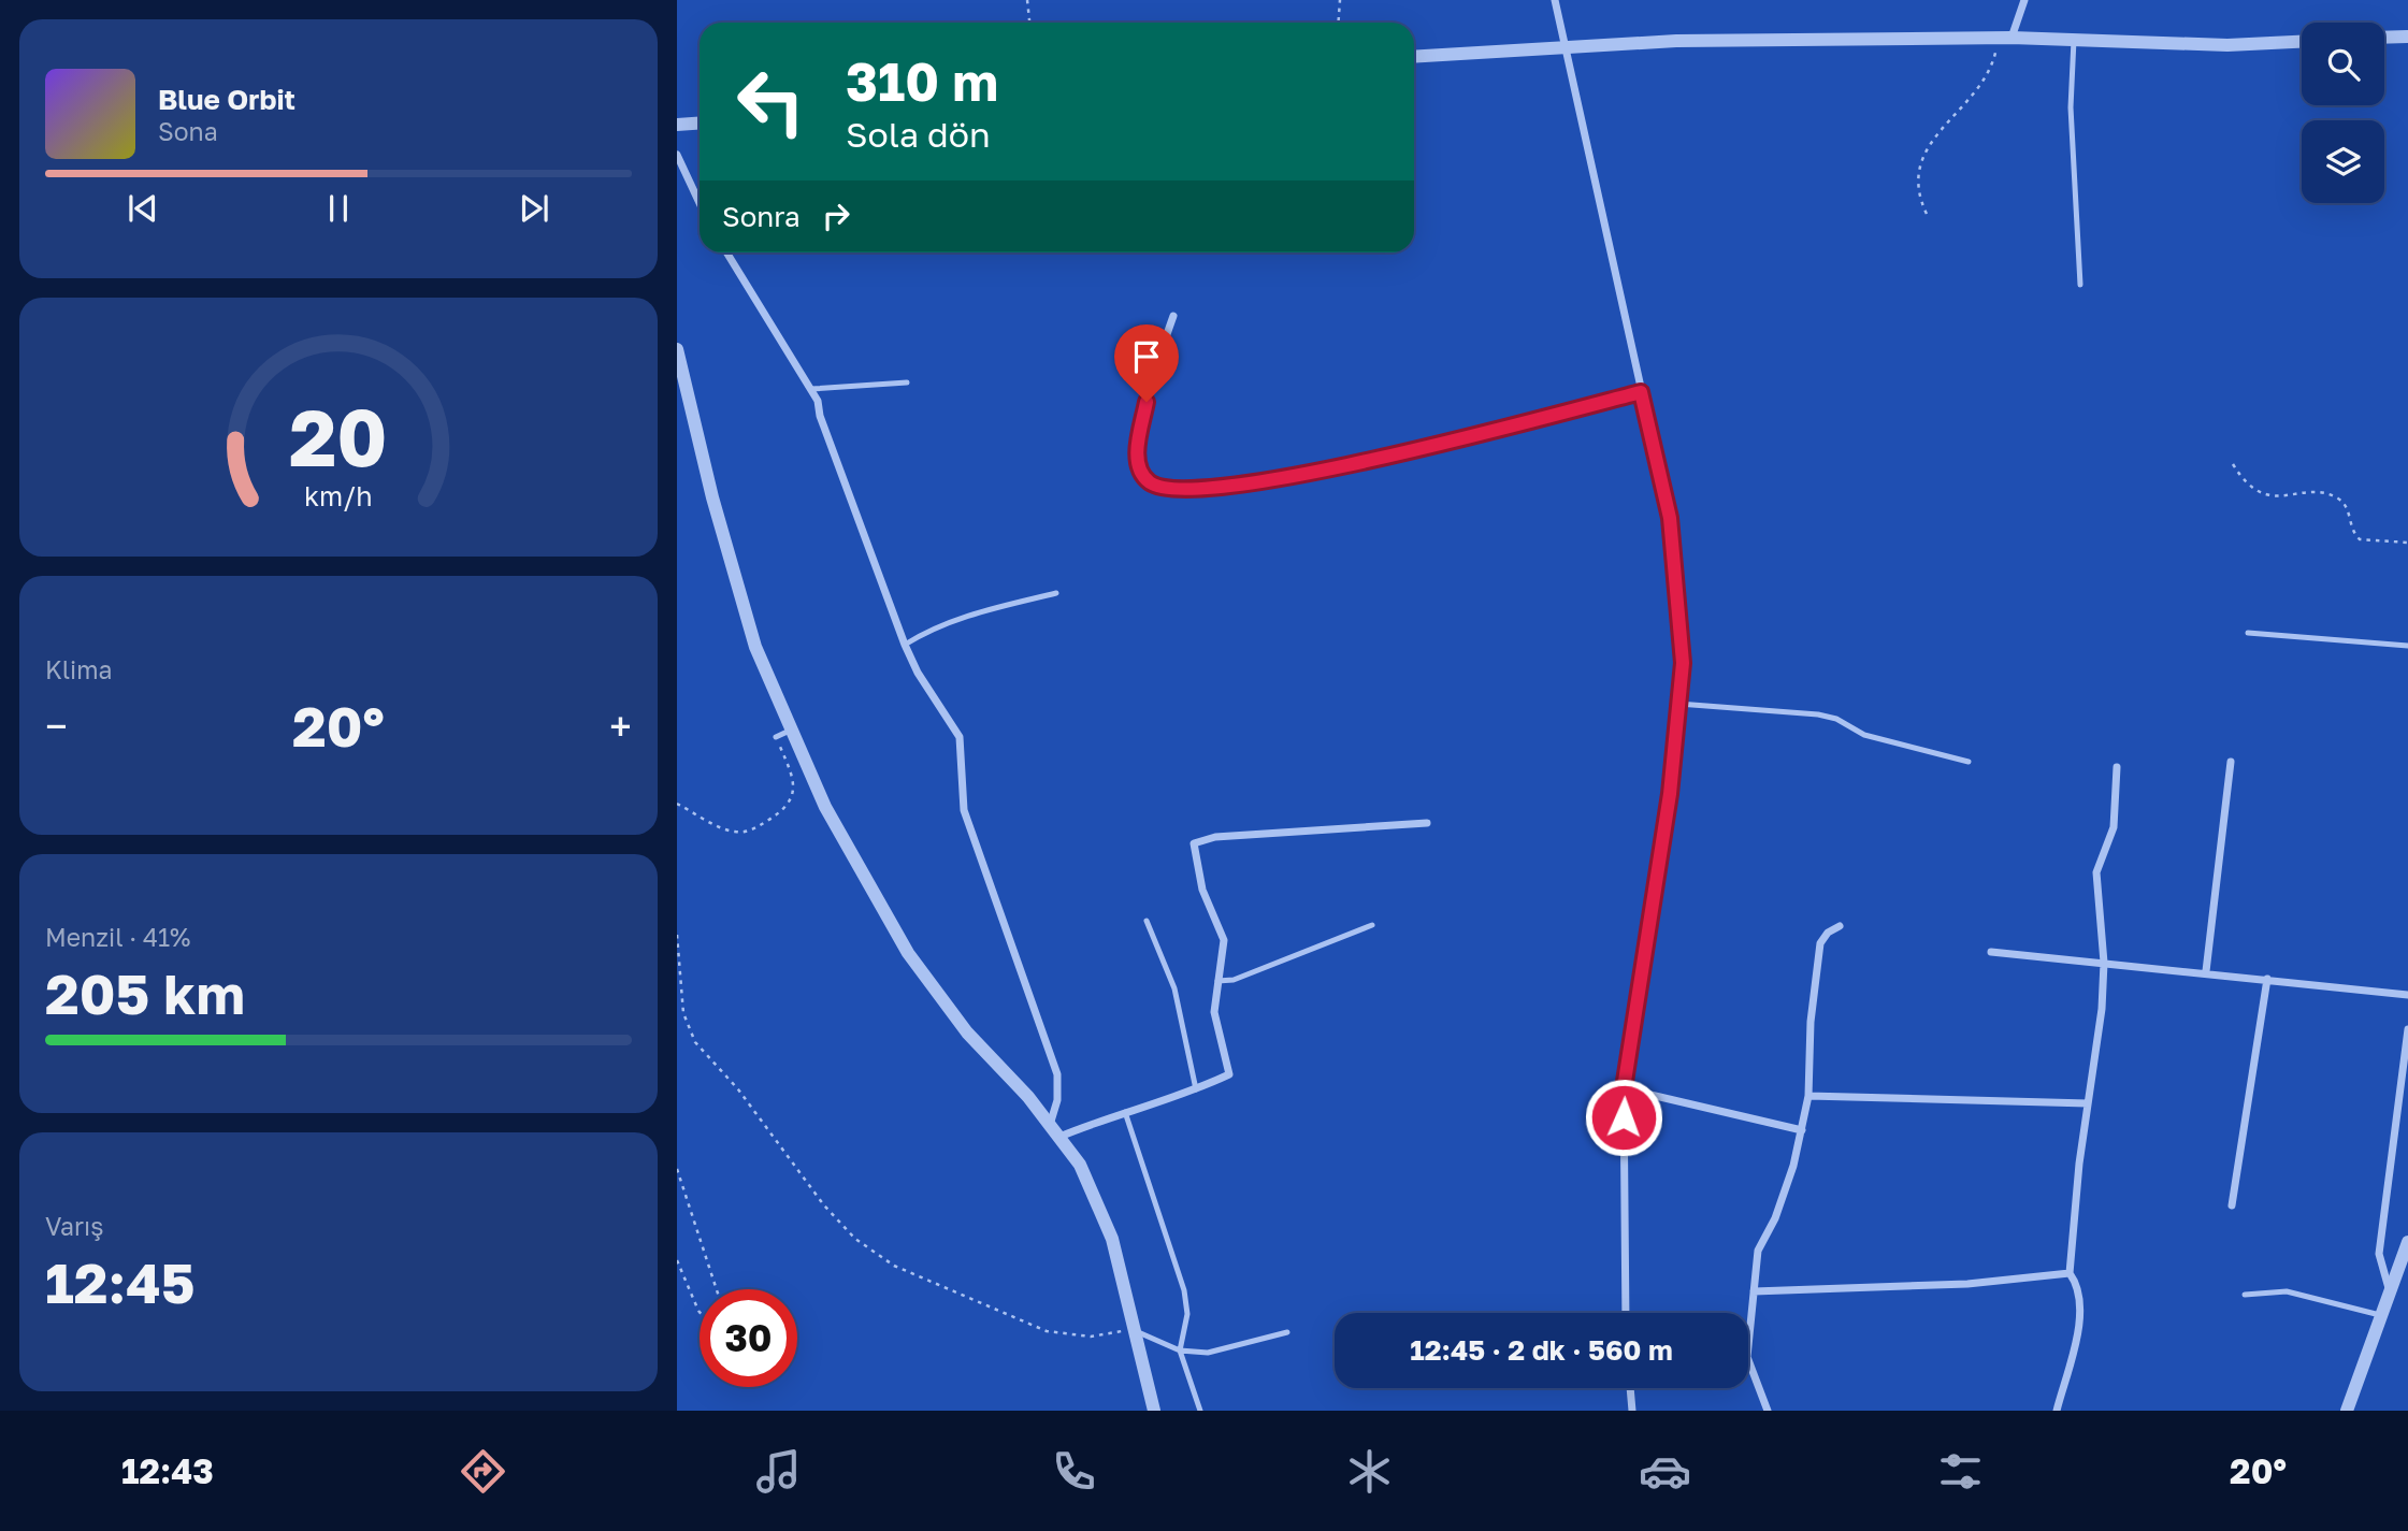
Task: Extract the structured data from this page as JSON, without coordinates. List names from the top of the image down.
{
  "page": {
    "turn": ["310 m", "Sola dön"],
    "song": ["Blue Orbit", "Sona"],
    "then": "Sonra",
    "tile": [
      "Klima",
      ["Menzil · 41%", "205 km"],
      ["Varış", "12:45"]
    ],
    "heat": ["−", "20°", "+"],
    "limit": "30",
    "trip": "12:45 · 2 dk · 560 m",
    "tabs": ["12:43", "20°"],
    "gauge": ["20", "km/h"]
  }
}
